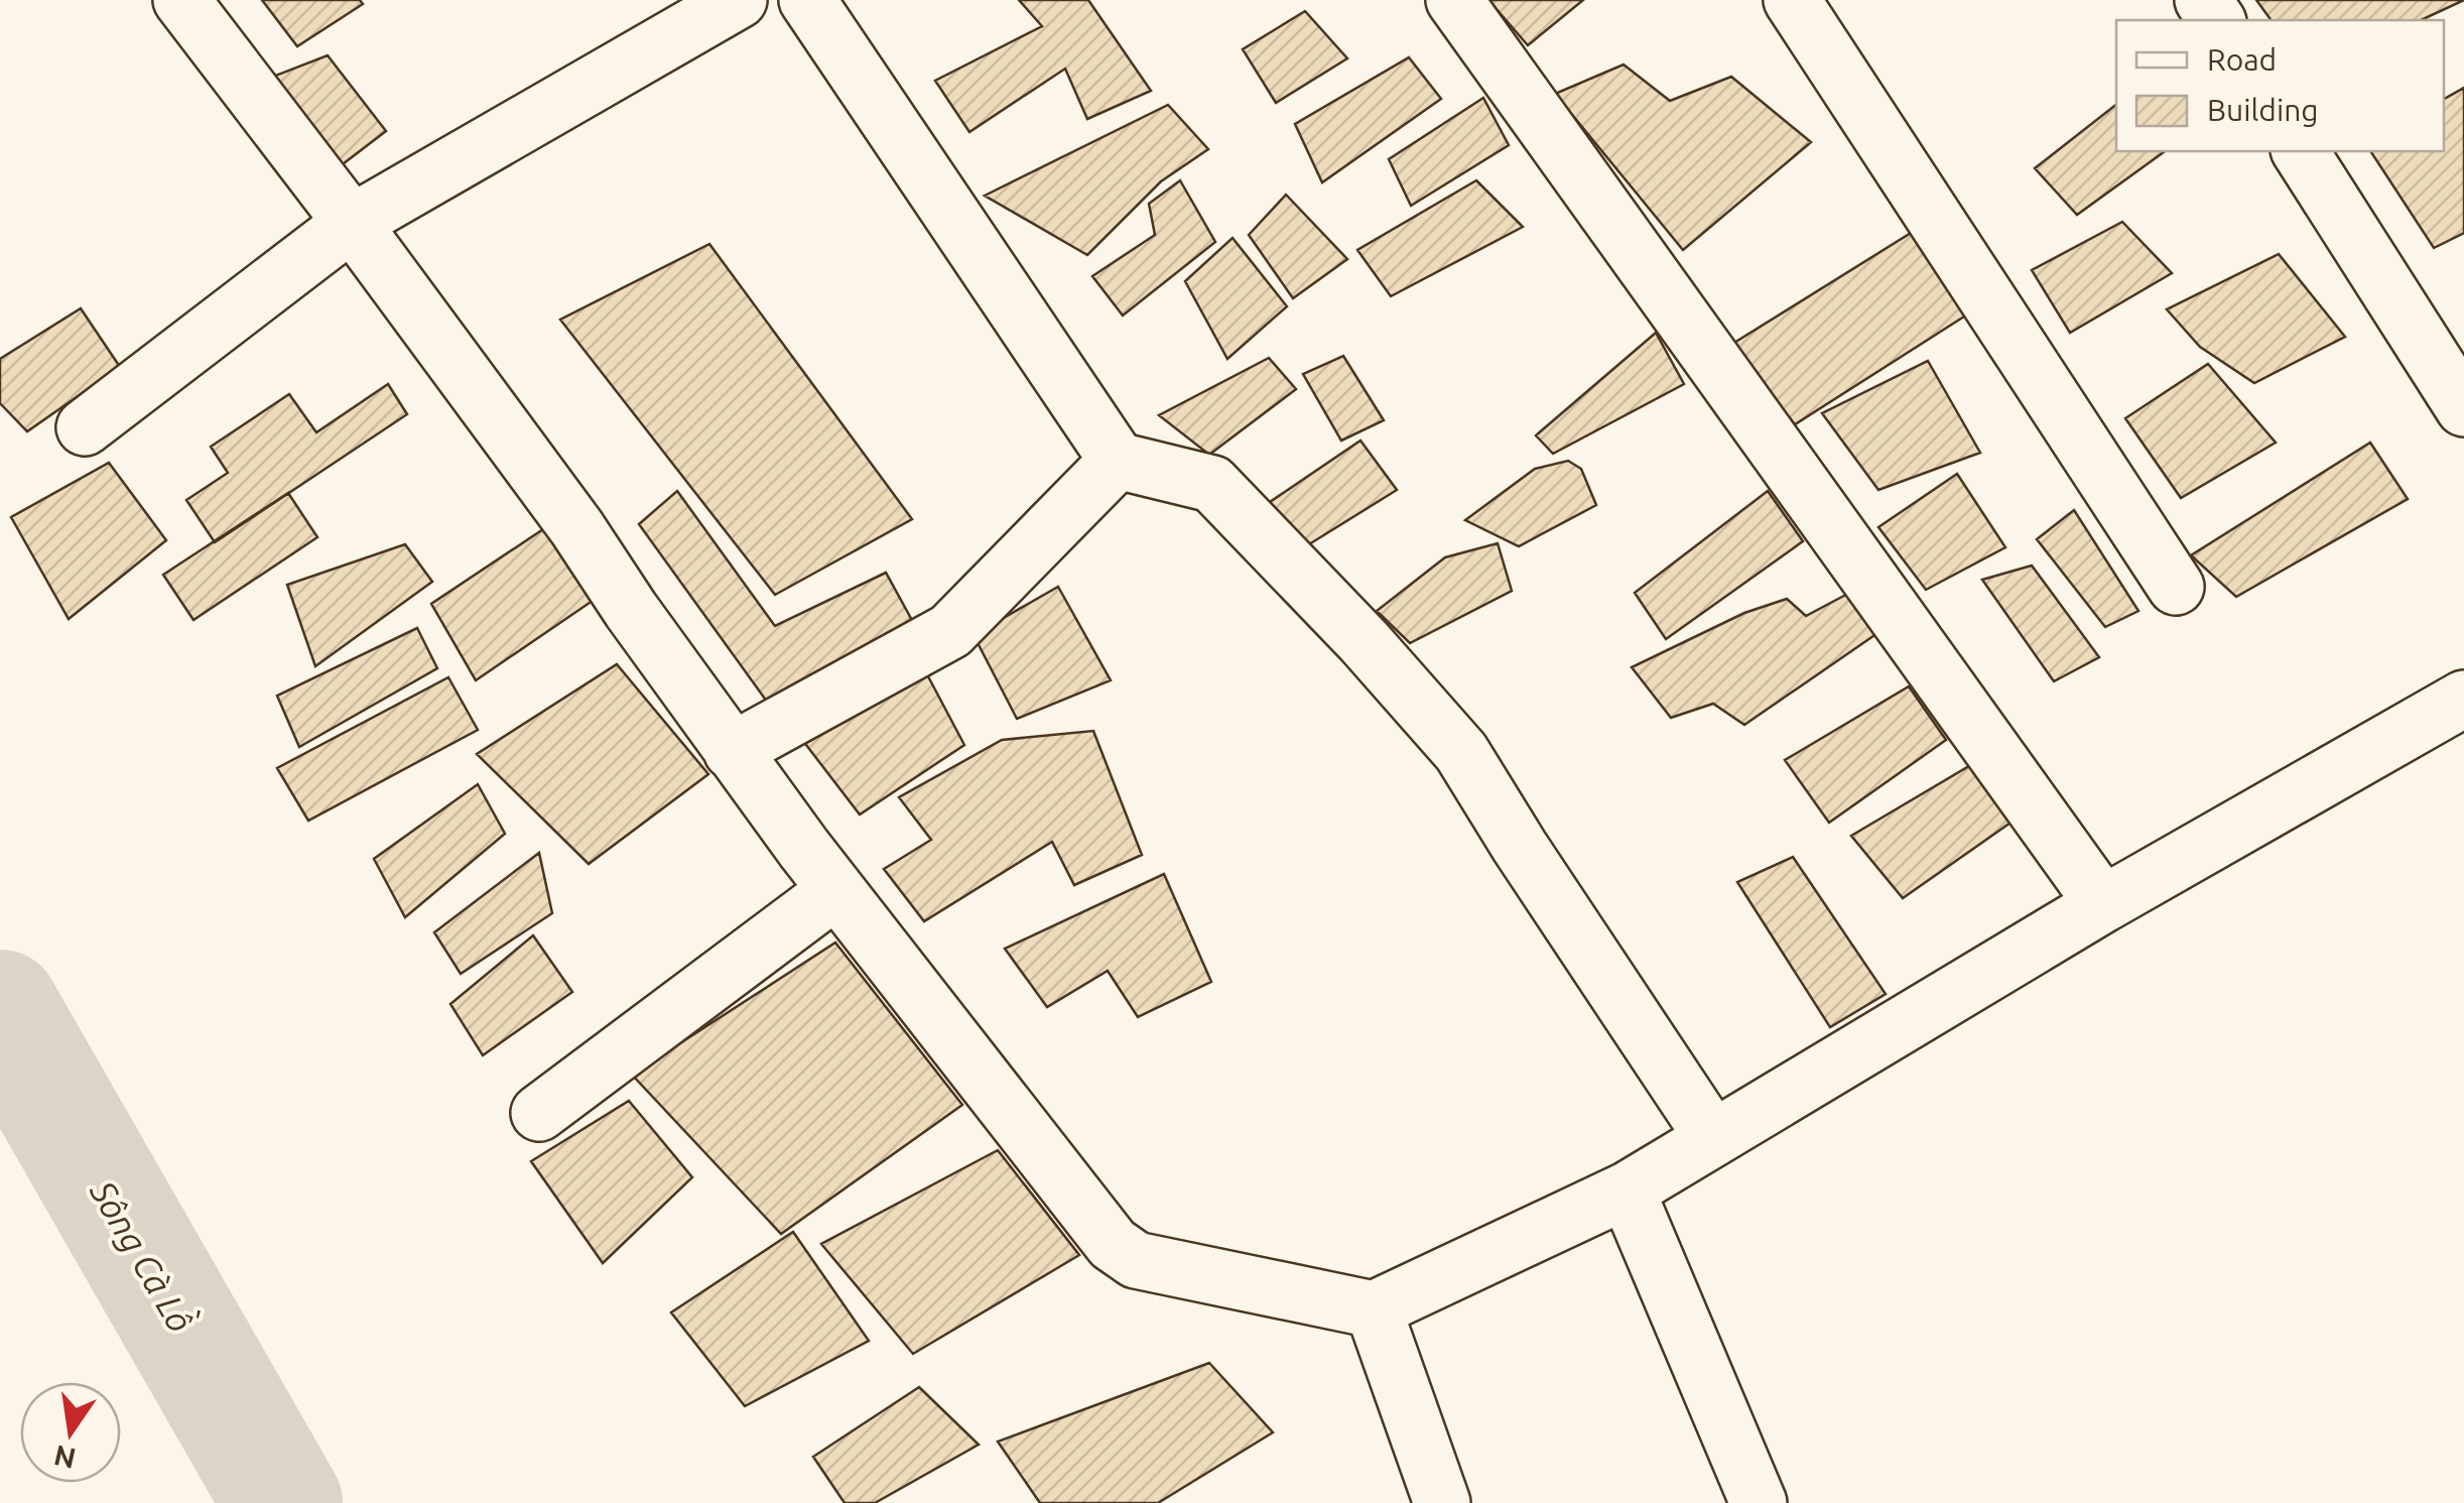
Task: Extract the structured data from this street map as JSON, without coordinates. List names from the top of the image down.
{
  "water": ["Sông Cà Lồ"],
  "legend": ["Road", "Building"],
  "north": "bottom"
}
